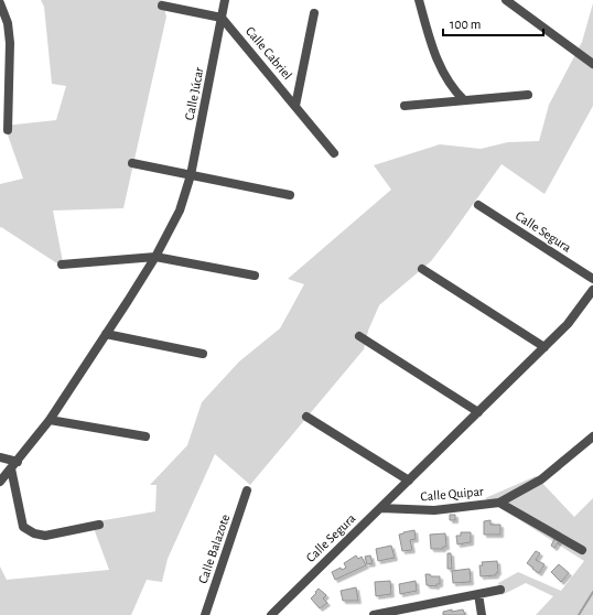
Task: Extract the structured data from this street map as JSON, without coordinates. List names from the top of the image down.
{
  "streets": {
    "street": [
      "Calle Cabriel",
      "Calle Júcar",
      "Calle Segura",
      "Calle Quipar",
      "Calle Balazote"
    ]
  },
  "crossings": [
    ["Calle Cabriel", "Calle Júcar"],
    ["Calle Segura", "Calle Quipar"]
  ],
  "scale_bar": "100 m"
}
